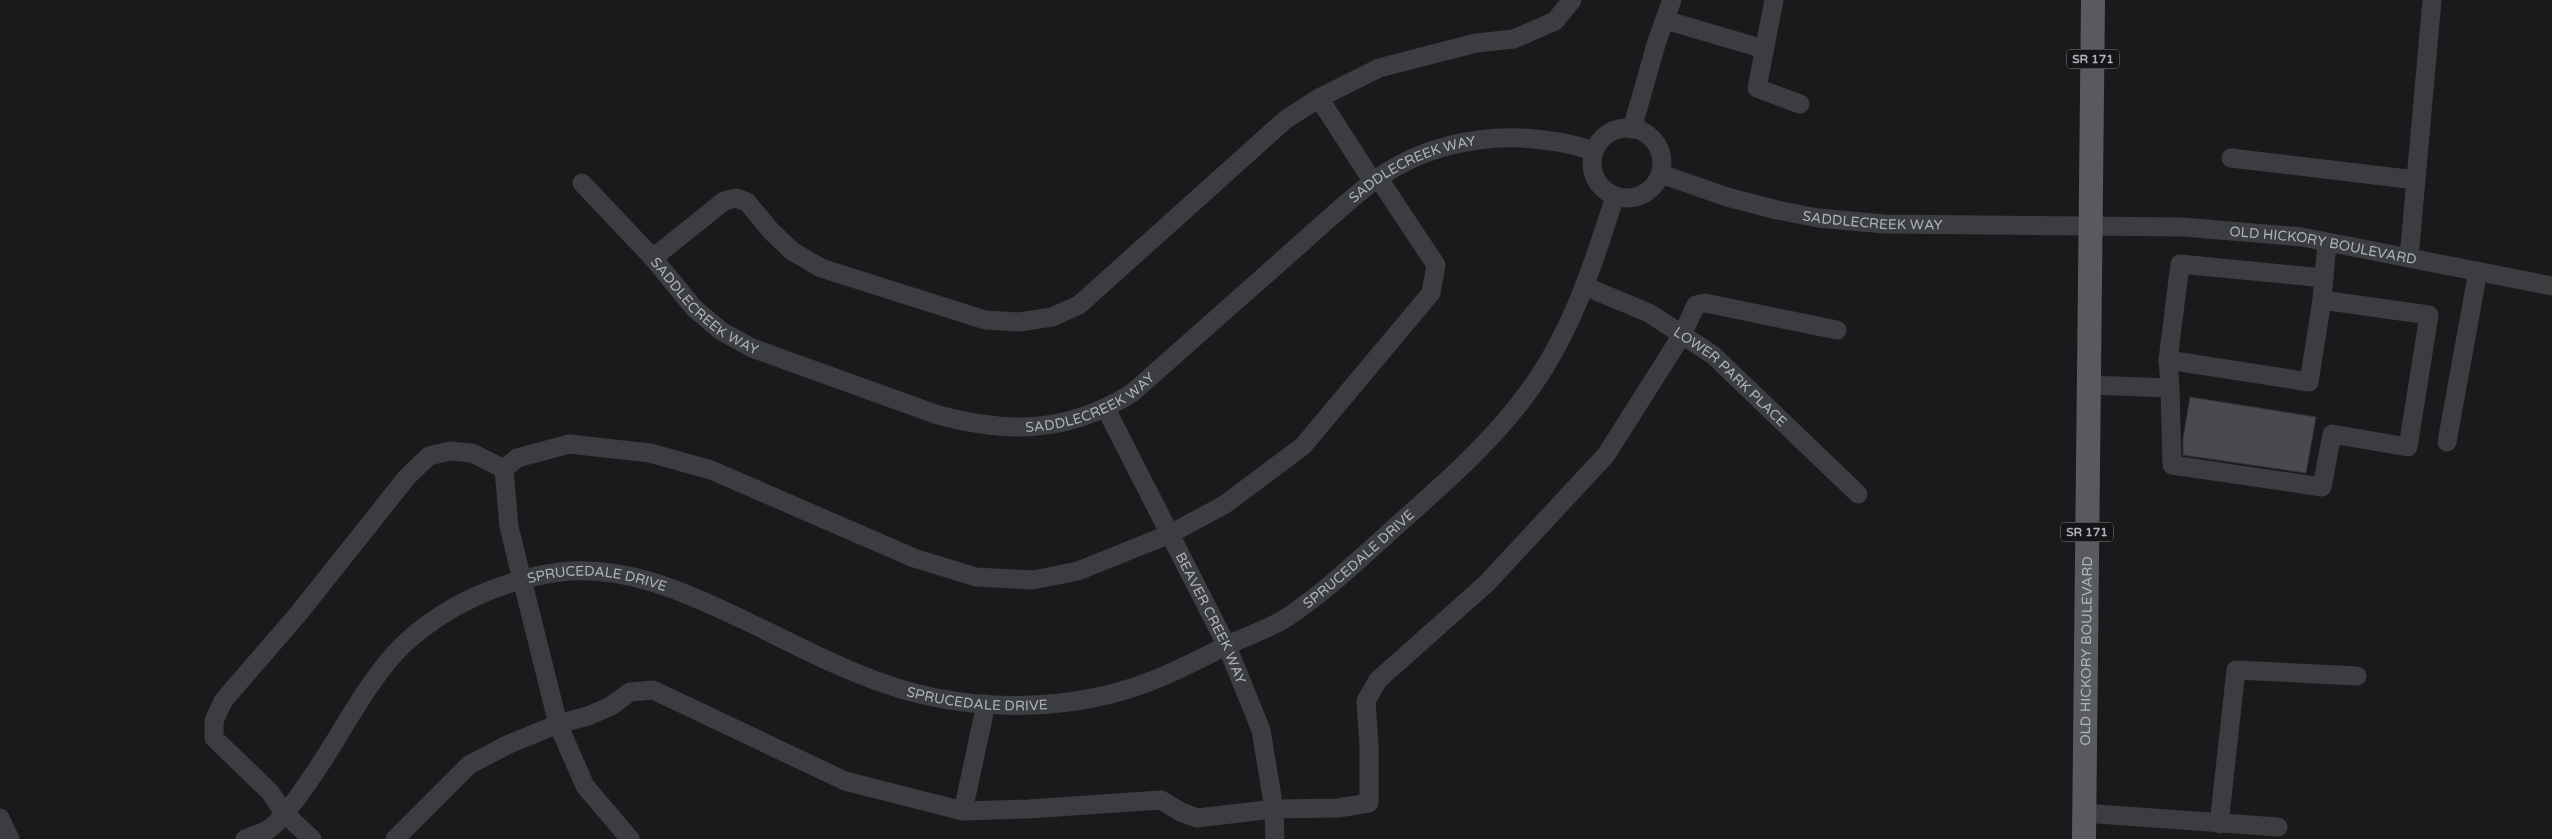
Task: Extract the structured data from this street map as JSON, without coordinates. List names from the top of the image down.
{
  "streets": {
    "main road": ["SR 171", "OLD HICKORY BOULEVARD"],
    "street": [
      "SADDLECREEK WAY",
      "LOWER PARK PLACE",
      "SPRUCEDALE DRIVE",
      "BEAVER CREEK WAY"
    ]
  },
  "crossings": [
    ["SADDLECREEK WAY", "OLD HICKORY BOULEVARD"],
    ["SADDLECREEK WAY", "SPRUCEDALE DRIVE"],
    ["SADDLECREEK WAY", "BEAVER CREEK WAY"],
    ["LOWER PARK PLACE", "SPRUCEDALE DRIVE"],
    ["SPRUCEDALE DRIVE", "BEAVER CREEK WAY"]
  ]
}
